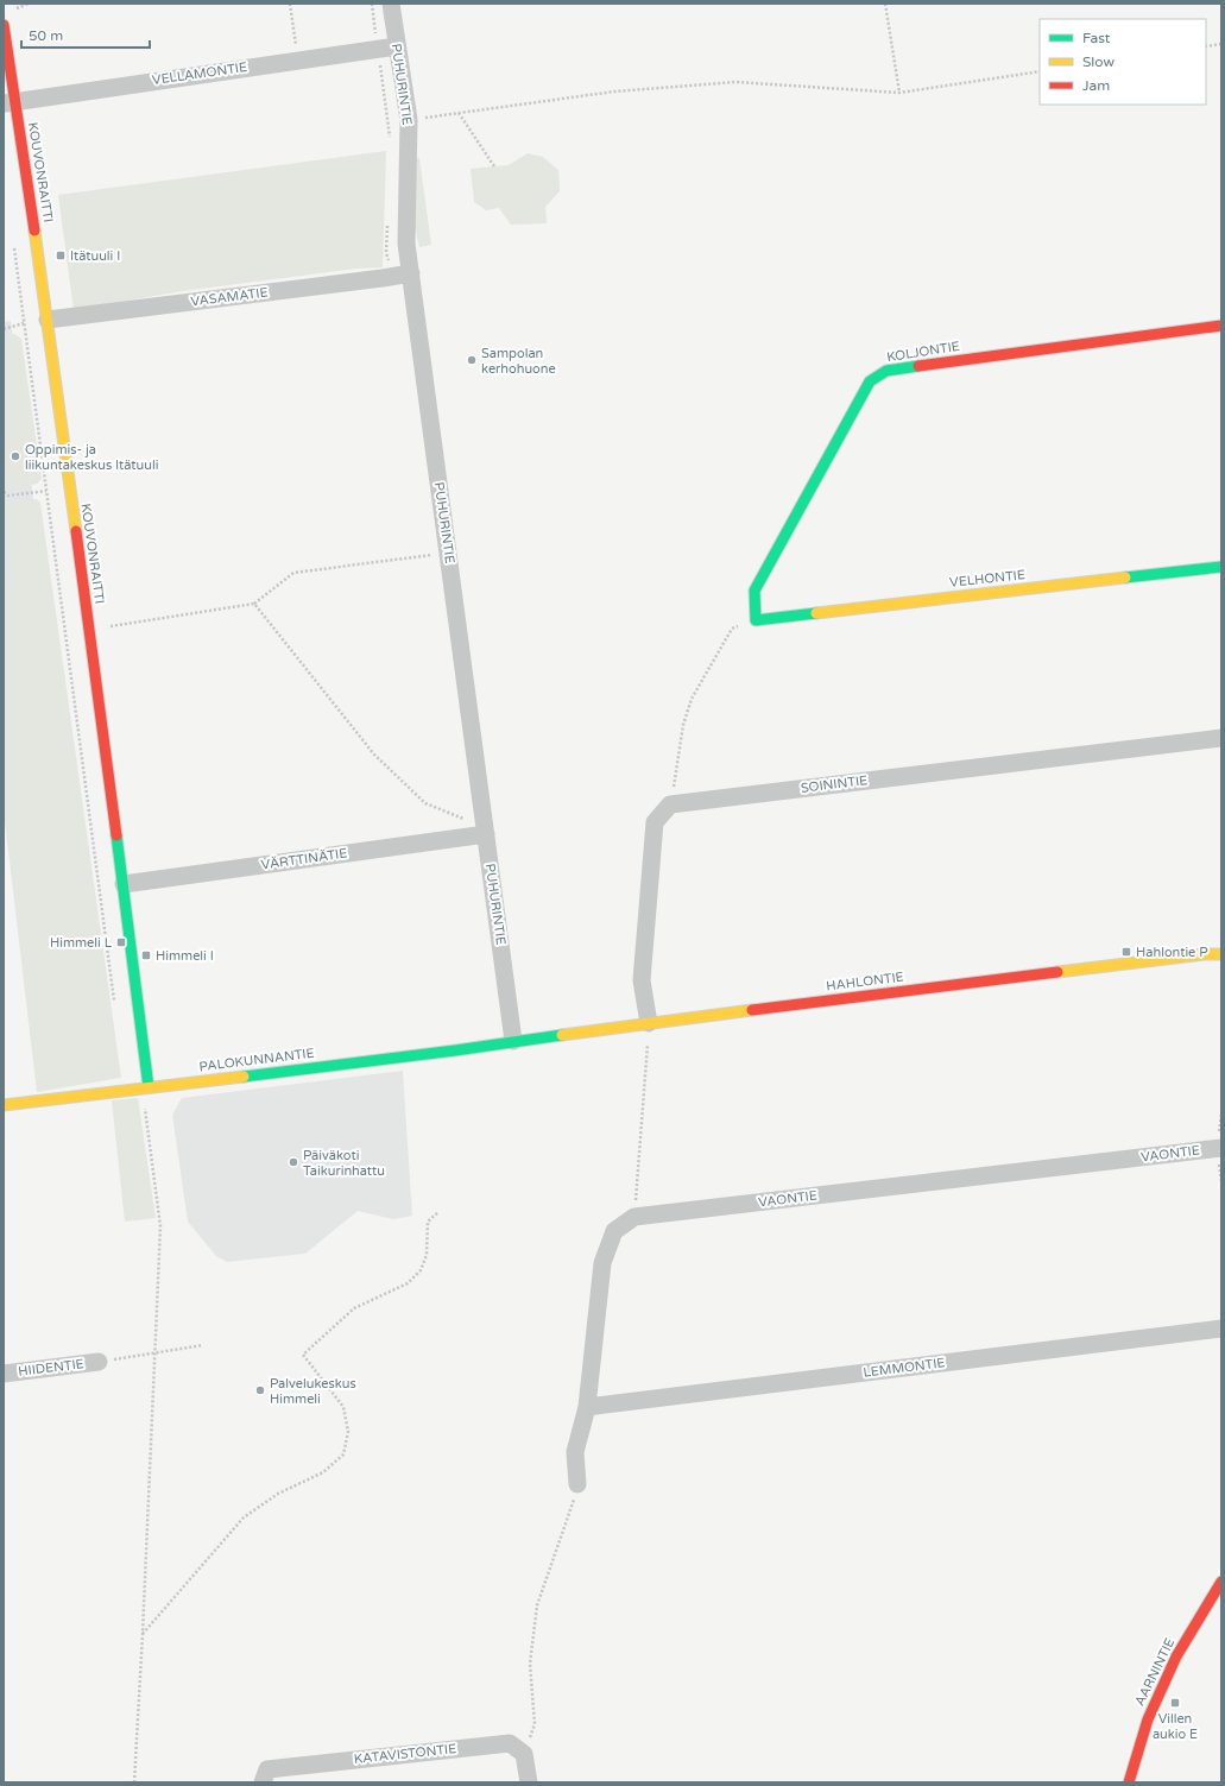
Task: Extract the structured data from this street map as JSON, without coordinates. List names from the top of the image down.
{
  "streets": {
    "street": [
      "VELLAMONTIE",
      "PUHURINTIE",
      "KOUVONRAITTI",
      "VASAMATIE",
      "KOLJONTIE",
      "VELHONTIE",
      "SOININTIE",
      "VÄRTTINÄTIE",
      "HAHLONTIE",
      "PALOKUNNANTIE",
      "VAONTIE",
      "HIIDENTIE",
      "LEMMONTIE",
      "AARNINTIE",
      "KATAVISTONTIE"
    ]
  },
  "crossings": [
    ["VELLAMONTIE", "PUHURINTIE"],
    ["VELLAMONTIE", "KOUVONRAITTI"],
    ["PUHURINTIE", "VASAMATIE"],
    ["PUHURINTIE", "VÄRTTINÄTIE"],
    ["PUHURINTIE", "HAHLONTIE"],
    ["PUHURINTIE", "PALOKUNNANTIE"],
    ["KOUVONRAITTI", "VASAMATIE"],
    ["KOUVONRAITTI", "VÄRTTINÄTIE"],
    ["KOUVONRAITTI", "PALOKUNNANTIE"],
    ["KOLJONTIE", "VELHONTIE"],
    ["HAHLONTIE", "PALOKUNNANTIE"],
    ["VAONTIE", "LEMMONTIE"]
  ],
  "places": {
    "transit": [
      "Itätuuli I",
      "Himmeli L",
      "Hahlontie P",
      "Himmeli I",
      "Villen aukio E"
    ],
    "other": [
      "Sampolan kerhohuone",
      "Oppimis- ja liikuntakeskus Itätuuli",
      "Päiväkoti Taikurinhattu",
      "Palvelukeskus Himmeli"
    ]
  },
  "legend": ["Fast", "Slow", "Jam"],
  "scale_bar": "50 m"
}
